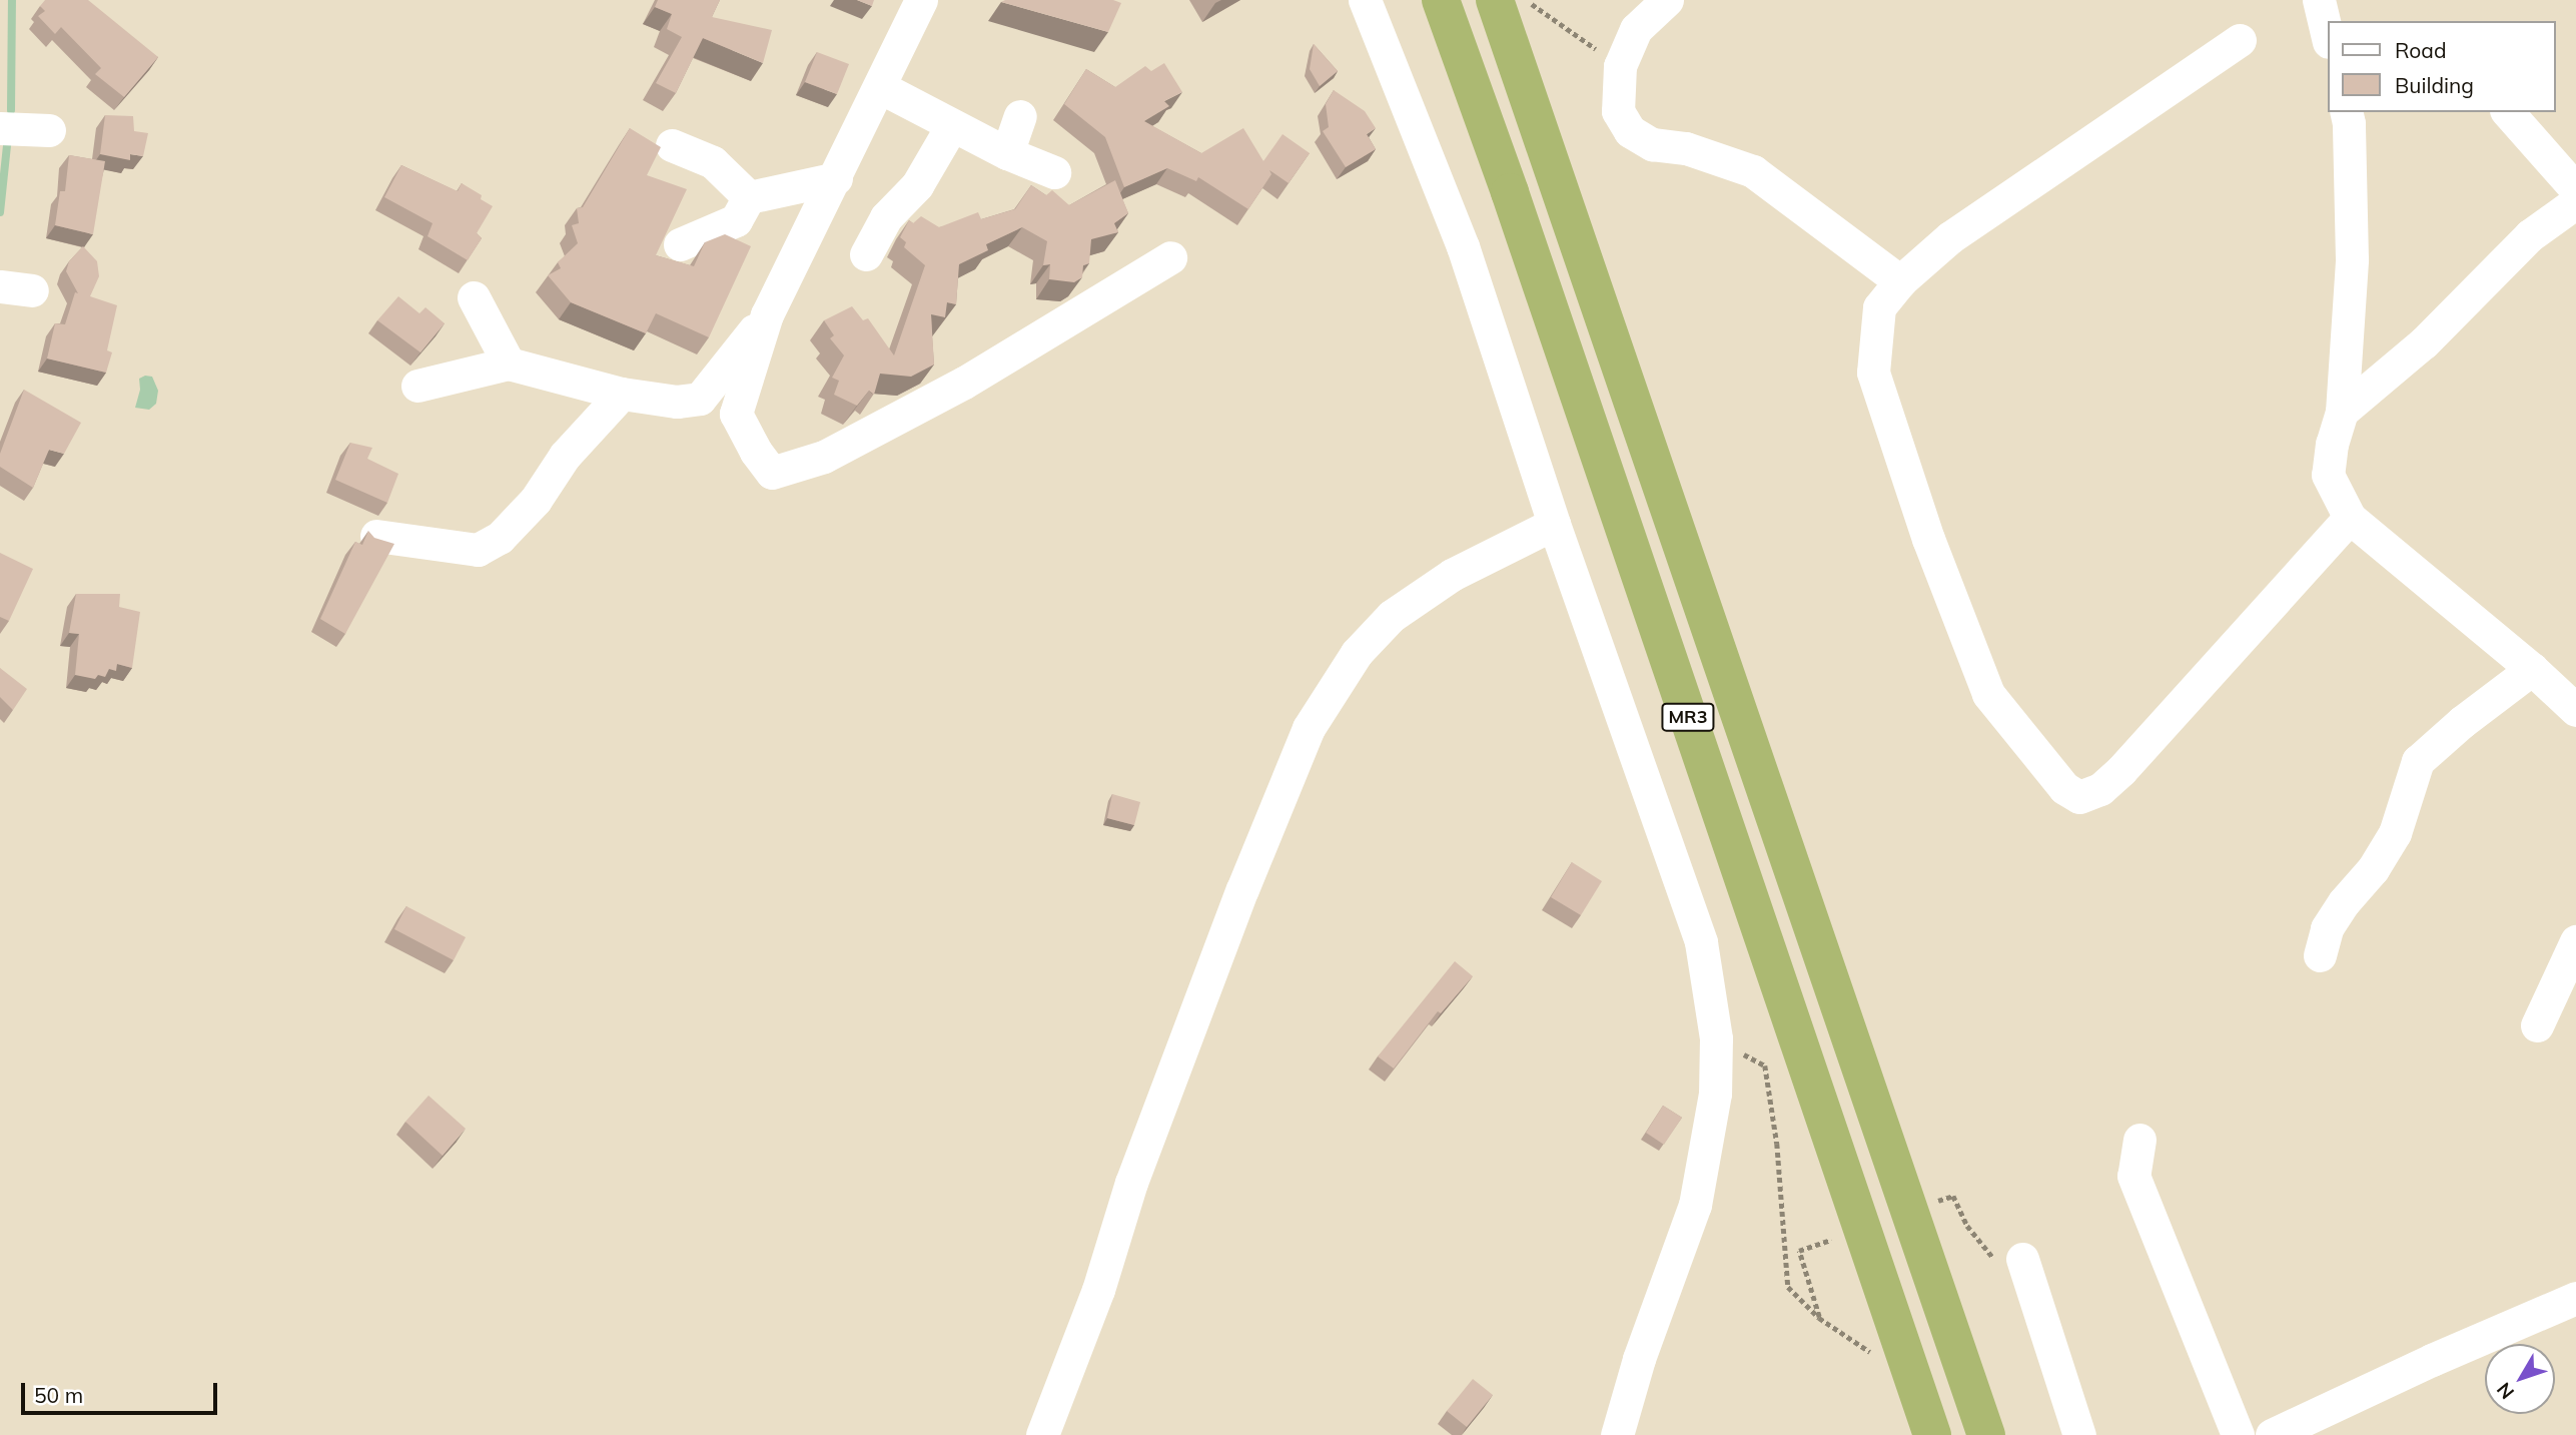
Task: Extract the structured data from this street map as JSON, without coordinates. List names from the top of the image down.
{
  "streets": {
    "highway": ["MR3"]
  },
  "legend": ["Road", "Building"],
  "scale_bar": "50 m",
  "north": "bottom left"
}
